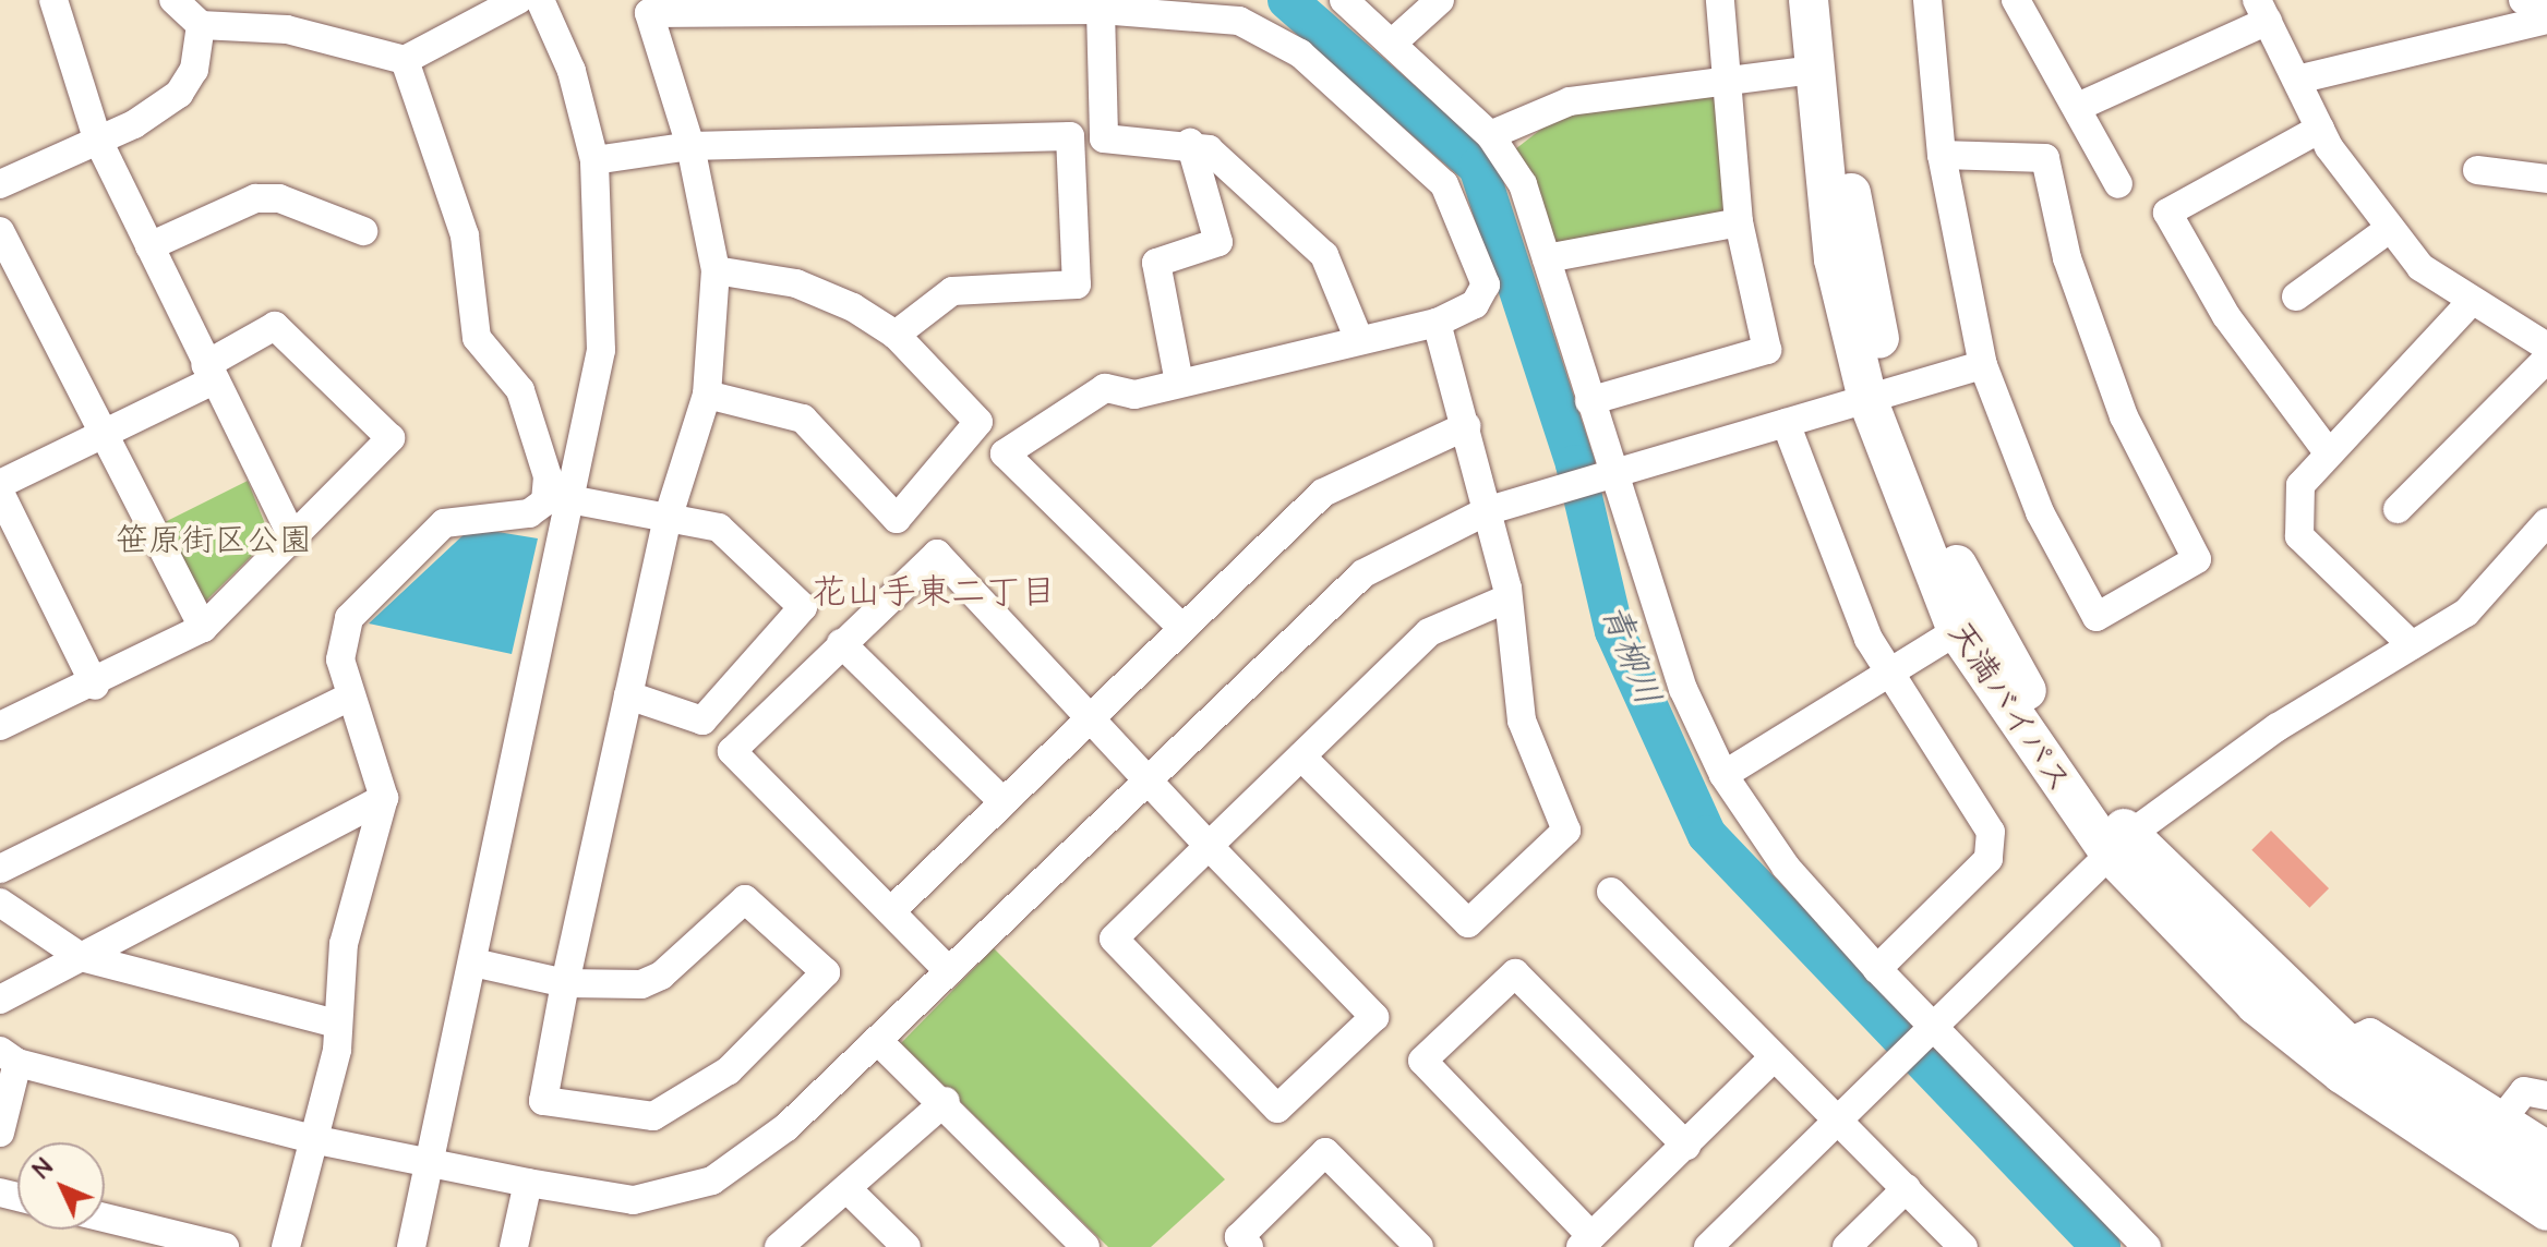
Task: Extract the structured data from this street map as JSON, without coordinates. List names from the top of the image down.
{
  "streets": {
    "highway": ["天満バイパス"]
  },
  "districts": ["花山手東二丁目"],
  "water": ["青柳川"],
  "parks": ["笹原街区公園"],
  "north": "top left"
}
